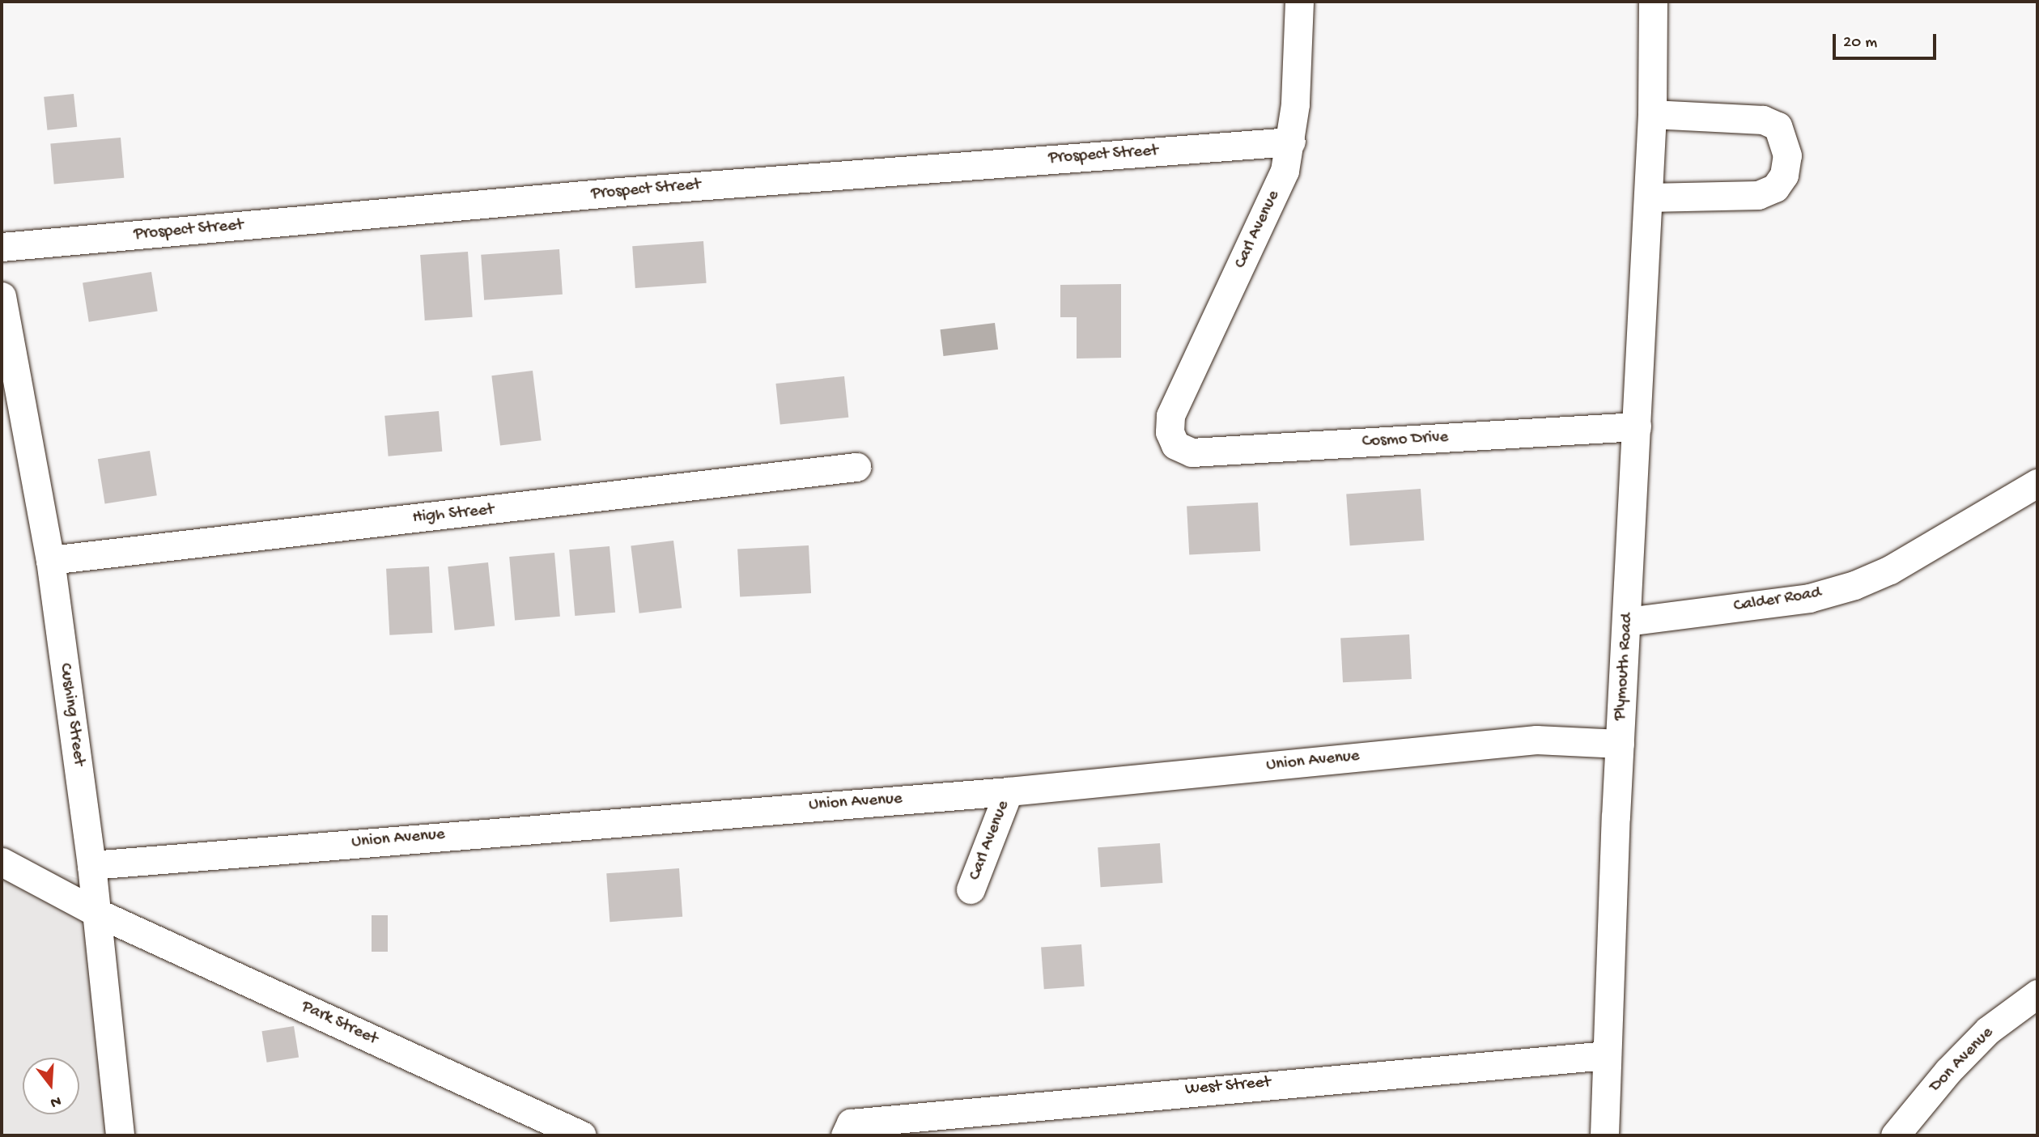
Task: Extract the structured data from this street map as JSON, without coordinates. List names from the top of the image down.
{
  "streets": {
    "street": [
      "Prospect Street",
      "Carl Avenue",
      "Cosmo Drive",
      "High Street",
      "Calder Road",
      "Plymouth Road",
      "Cushing Street",
      "Union Avenue",
      "Park Street",
      "Don Avenue",
      "West Street"
    ]
  },
  "crossings": [
    ["Prospect Street", "Carl Avenue"],
    ["Carl Avenue", "Cosmo Drive"],
    ["Carl Avenue", "Union Avenue"],
    ["Cosmo Drive", "Plymouth Road"],
    ["High Street", "Cushing Street"],
    ["Calder Road", "Plymouth Road"],
    ["Plymouth Road", "Union Avenue"],
    ["Plymouth Road", "West Street"],
    ["Cushing Street", "Union Avenue"],
    ["Cushing Street", "Park Street"]
  ],
  "scale_bar": "20 m",
  "north": "bottom"
}
